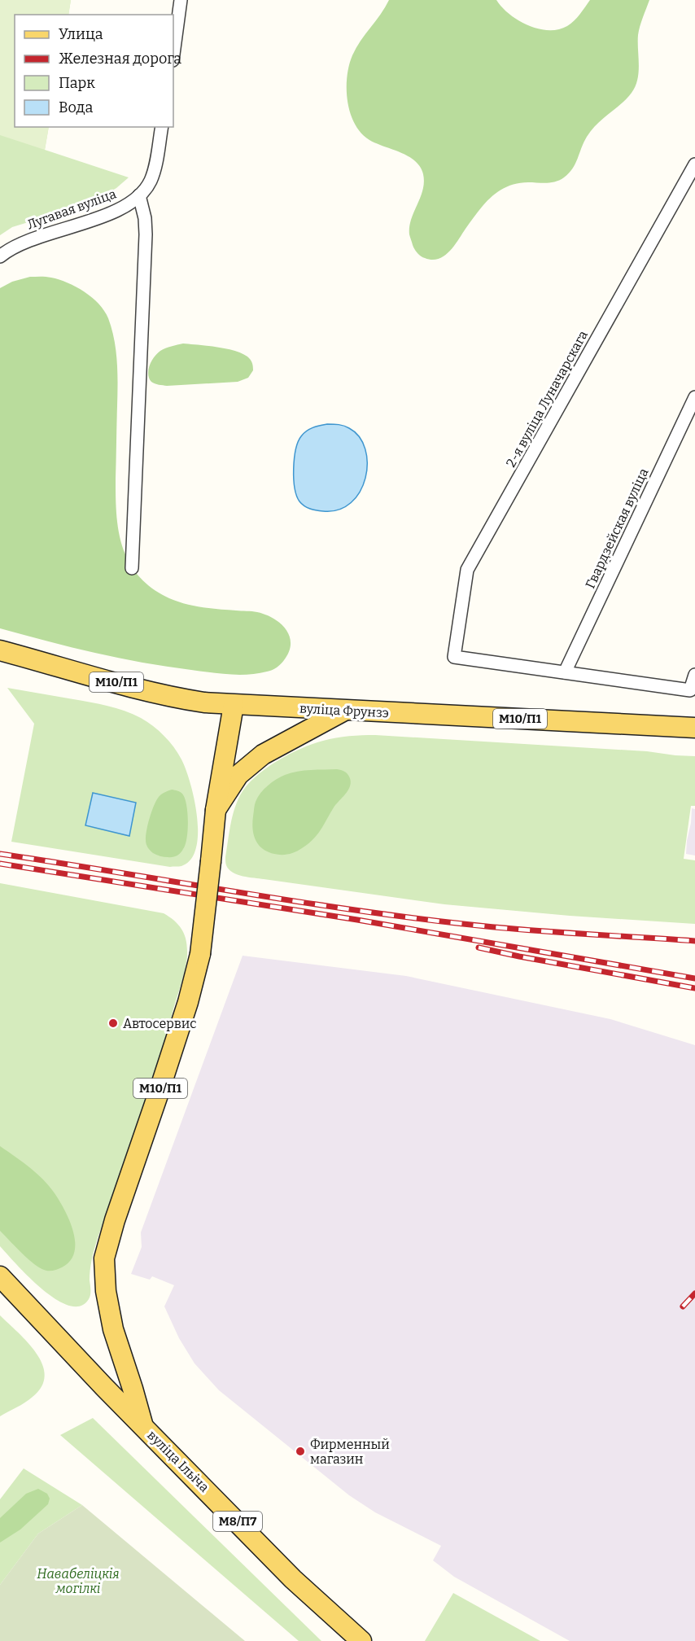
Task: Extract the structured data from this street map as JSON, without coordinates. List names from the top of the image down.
{
  "streets": {
    "main road": [
      "М10/П1",
      "вуліца Фрунзэ",
      "вуліца Ільіча",
      "М8/П7"
    ],
    "street": ["Лугавая вуліца", "2-я вуліца Луначарскага", "Гвардзейская вуліца"]
  },
  "crossings": [
    ["2-я вуліца Луначарскага", "Гвардзейская вуліца"],
    ["М10/П1", "вуліца Фрунзэ"],
    ["М10/П1", "вуліца Ільіча"]
  ],
  "parks": ["Навабеліцкія могілкі"],
  "places": ["Автосервис", "Фирменный магазин"],
  "legend": [
    "Улица",
    "Железная дорога",
    "Парк",
    "Вода"
  ]
}
